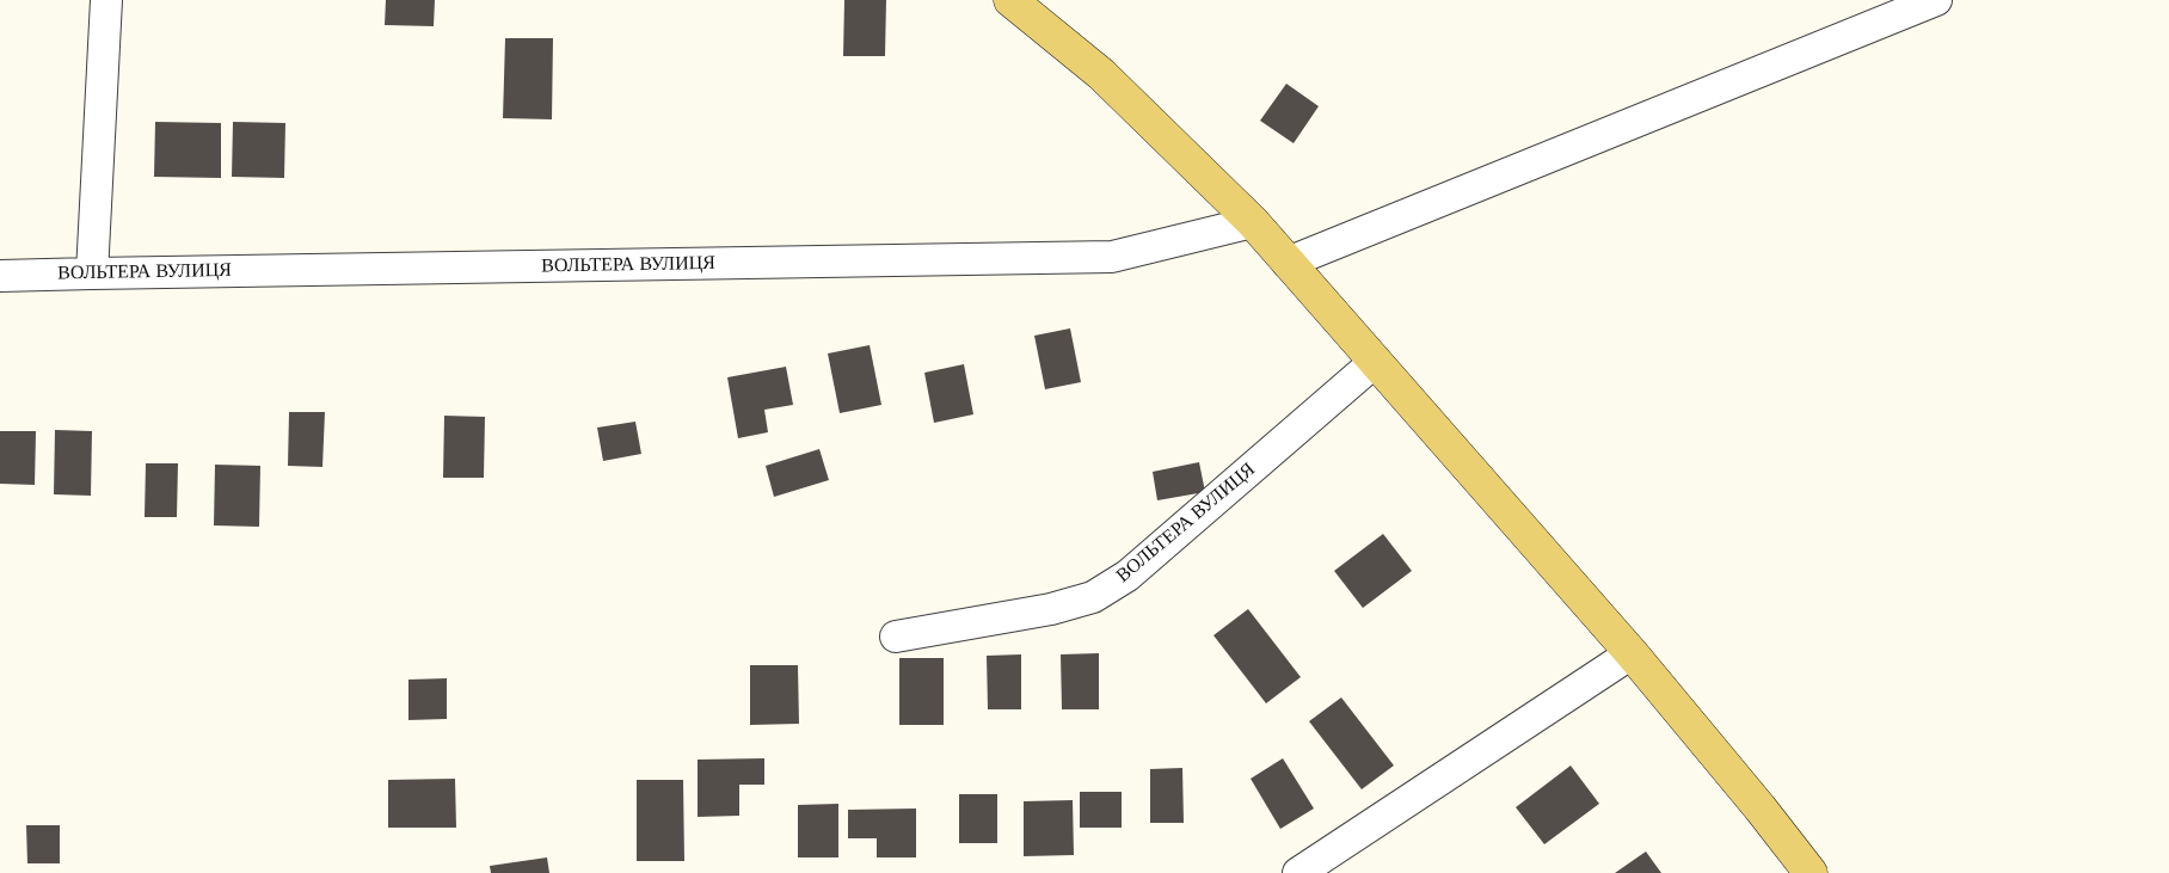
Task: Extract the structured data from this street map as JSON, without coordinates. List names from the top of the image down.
{
  "streets": {
    "street": ["ВОЛЬТЕРА ВУЛИЦЯ"]
  }
}
